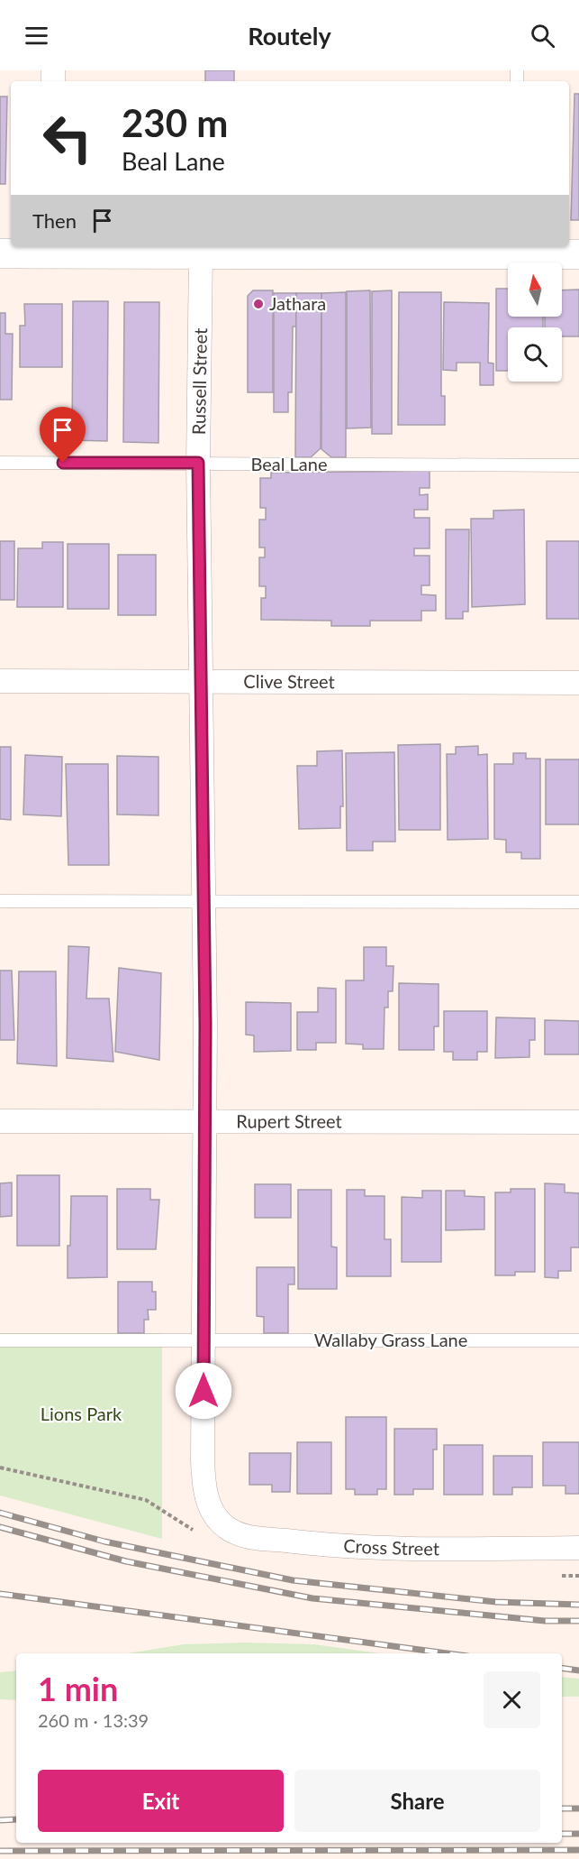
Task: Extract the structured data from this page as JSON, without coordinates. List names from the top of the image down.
{
  "streets": {
    "street": [
      "Russell Street",
      "Clive Street",
      "Rupert Street",
      "Cross Street"
    ],
    "lane": ["Beal Lane", "Wallaby Grass Lane"]
  },
  "crossings": [
    ["Russell Street", "Beal Lane"],
    ["Russell Street", "Clive Street"],
    ["Russell Street", "Rupert Street"],
    ["Russell Street", "Wallaby Grass Lane"],
    ["Russell Street", "Cross Street"]
  ],
  "parks": ["Lions Park"],
  "places": ["Jathara"],
  "north": "top",
  "page": {
    "header": "Routely",
    "turn": ["230 m", "Beal Lane"],
    "then": "Then",
    "heading": ["1 min", "260 m · 13:39"],
    "buttons": ["Exit", "Share"]
  }
}
